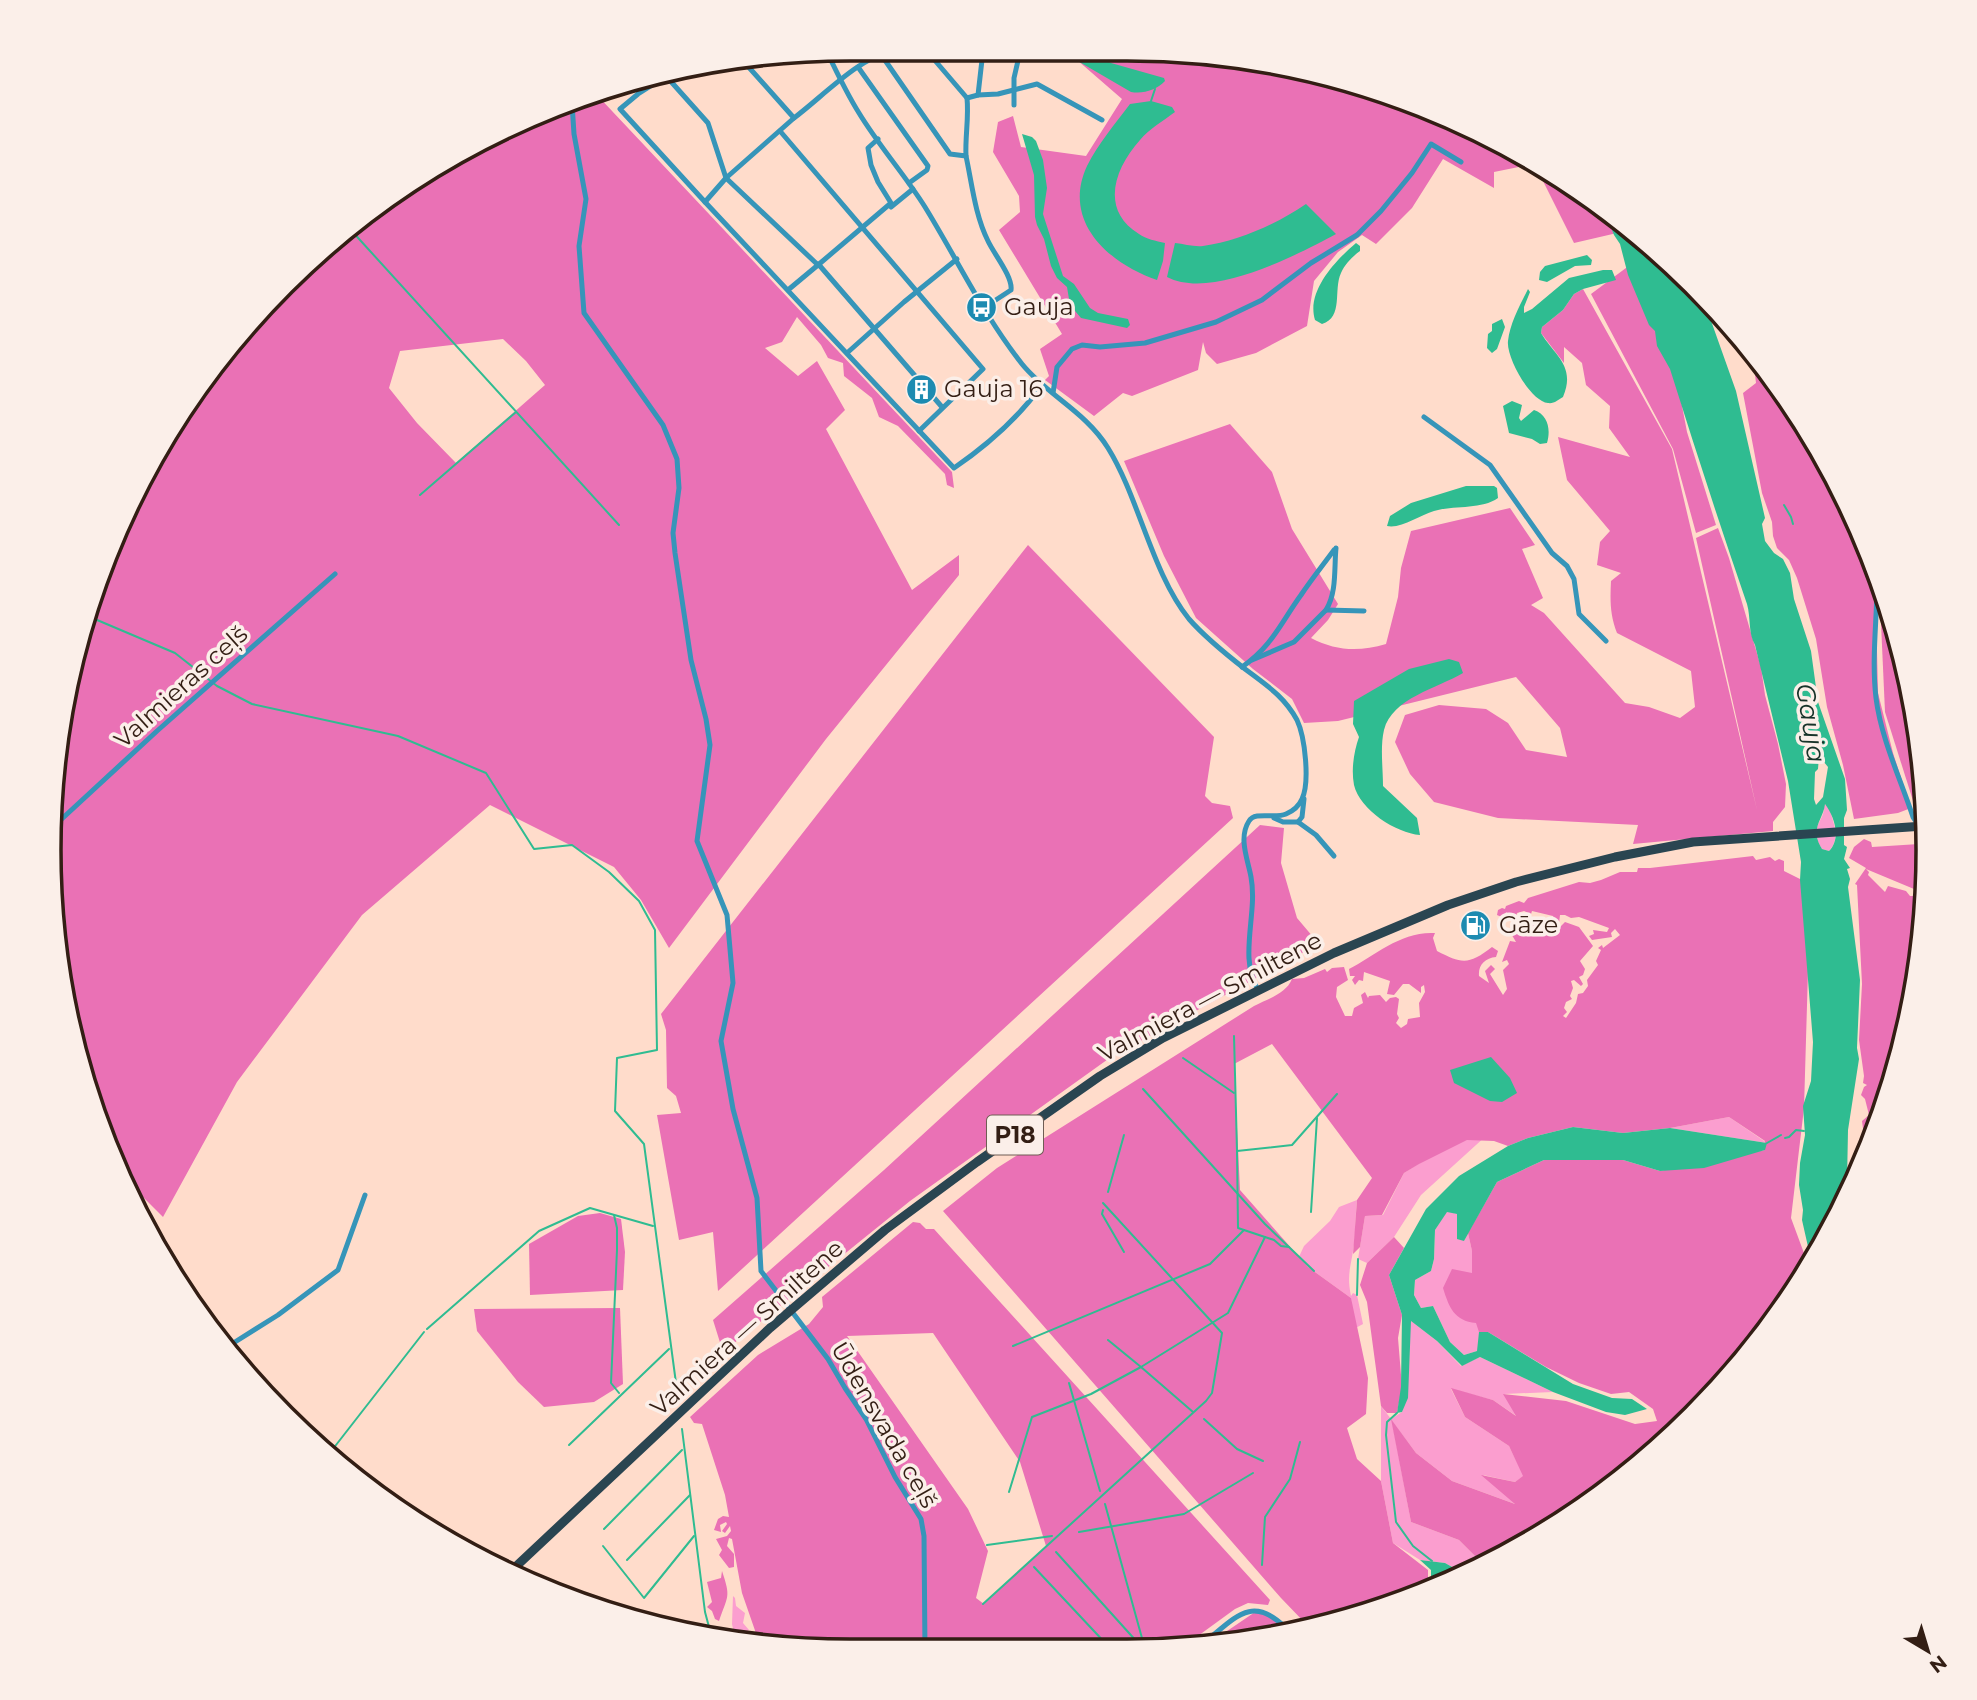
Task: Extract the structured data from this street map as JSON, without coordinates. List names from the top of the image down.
{
  "streets": {
    "main road": ["Valmiera — Smiltene", "P18"],
    "street": ["Valmieras ceļš", "Ūdensvada ceļš"]
  },
  "crossings": [
    ["Valmiera — Smiltene", "Ūdensvada ceļš"]
  ],
  "water": ["Gauja"],
  "places": {
    "bus stop": ["Gauja"],
    "building": ["Gauja 16"],
    "fuel station": ["Gāze"]
  },
  "north": "bottom right"
}
